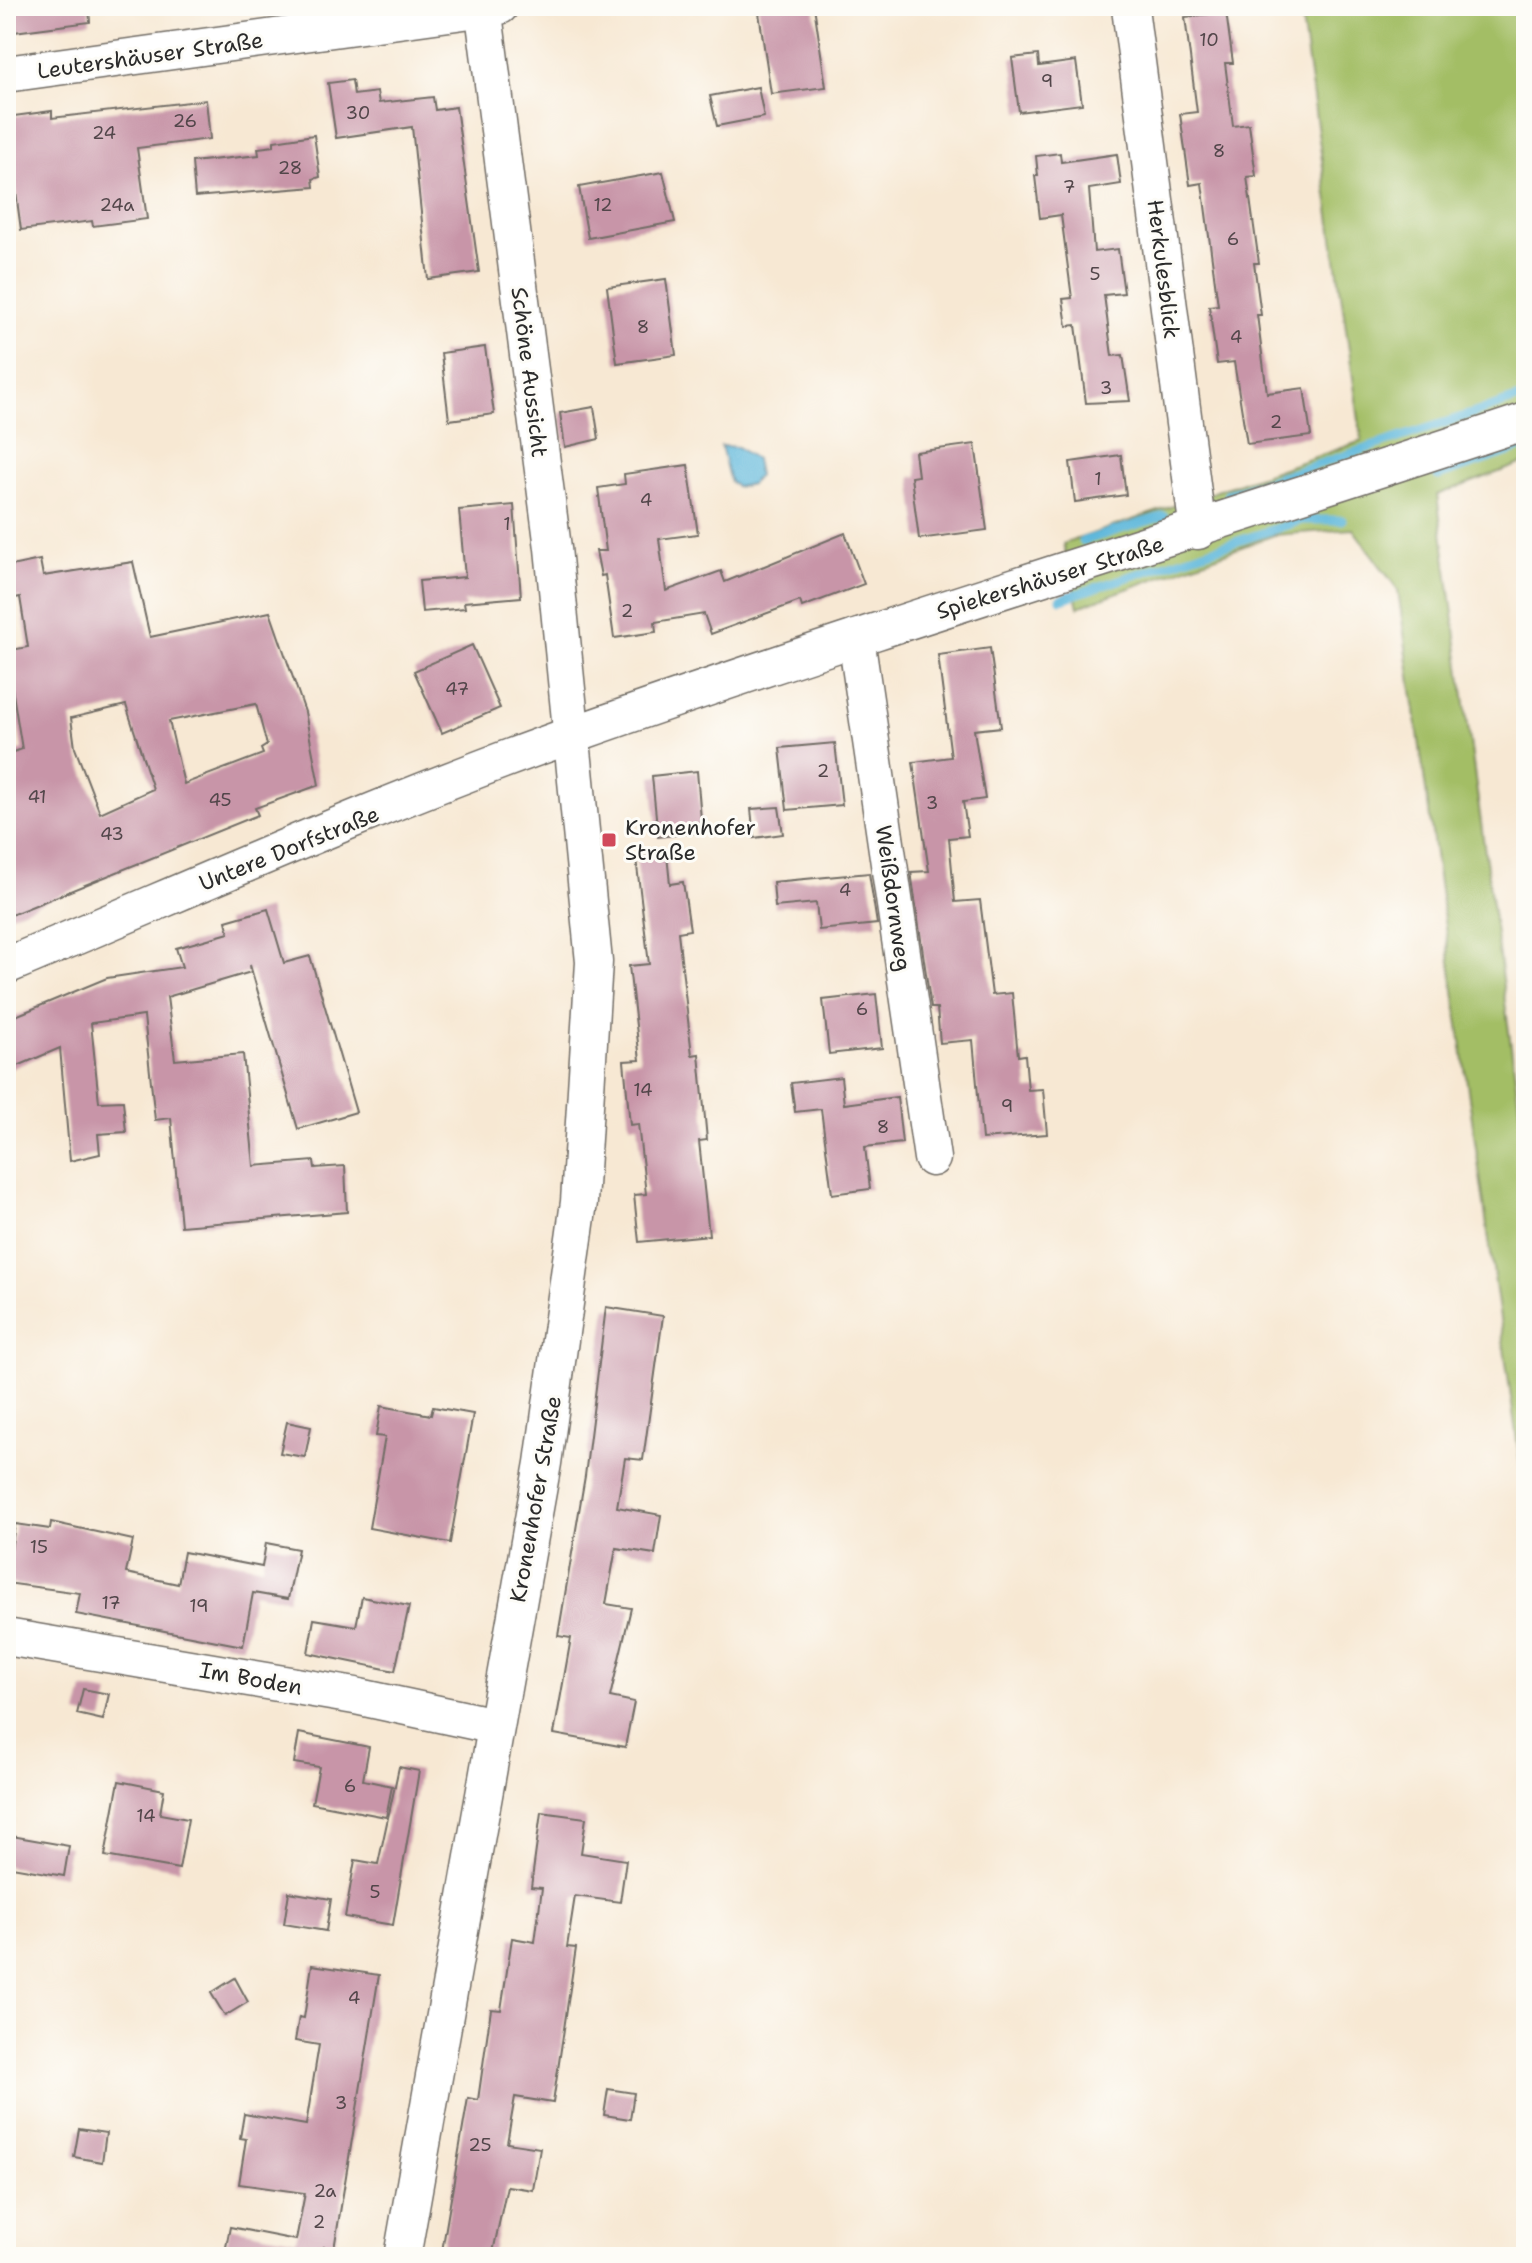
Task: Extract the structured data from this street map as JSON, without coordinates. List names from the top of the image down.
{
  "streets": {
    "street": [
      "Leutershäuser Straße",
      "Herkulesblick",
      "Schöne Aussicht",
      "Spiekershäuser Straße",
      "Untere Dorfstraße",
      "Weißdornweg",
      "Kronenhofer Straße",
      "Im Boden"
    ]
  },
  "crossings": [
    ["Leutershäuser Straße", "Schöne Aussicht"],
    ["Herkulesblick", "Spiekershäuser Straße"],
    ["Schöne Aussicht", "Spiekershäuser Straße"],
    ["Schöne Aussicht", "Untere Dorfstraße"],
    ["Schöne Aussicht", "Kronenhofer Straße"],
    ["Spiekershäuser Straße", "Untere Dorfstraße"],
    ["Spiekershäuser Straße", "Weißdornweg"],
    ["Spiekershäuser Straße", "Kronenhofer Straße"],
    ["Untere Dorfstraße", "Kronenhofer Straße"],
    ["Kronenhofer Straße", "Im Boden"]
  ],
  "places": {
    "transit": ["Kronenhofer Straße"]
  },
  "house_numbers": [
    "10",
    "9",
    "30",
    "26",
    "24",
    "8",
    "28",
    "7",
    "24a",
    "12",
    "6",
    "5",
    "8",
    "4",
    "3",
    "2",
    "1",
    "4",
    "1",
    "2",
    "47",
    "2",
    "41",
    "45",
    "3",
    "43",
    "4",
    "6",
    "14",
    "9",
    "8",
    "15",
    "17",
    "19",
    "6",
    "14",
    "5",
    "4",
    "3",
    "25",
    "2a",
    "2"
  ]
}
